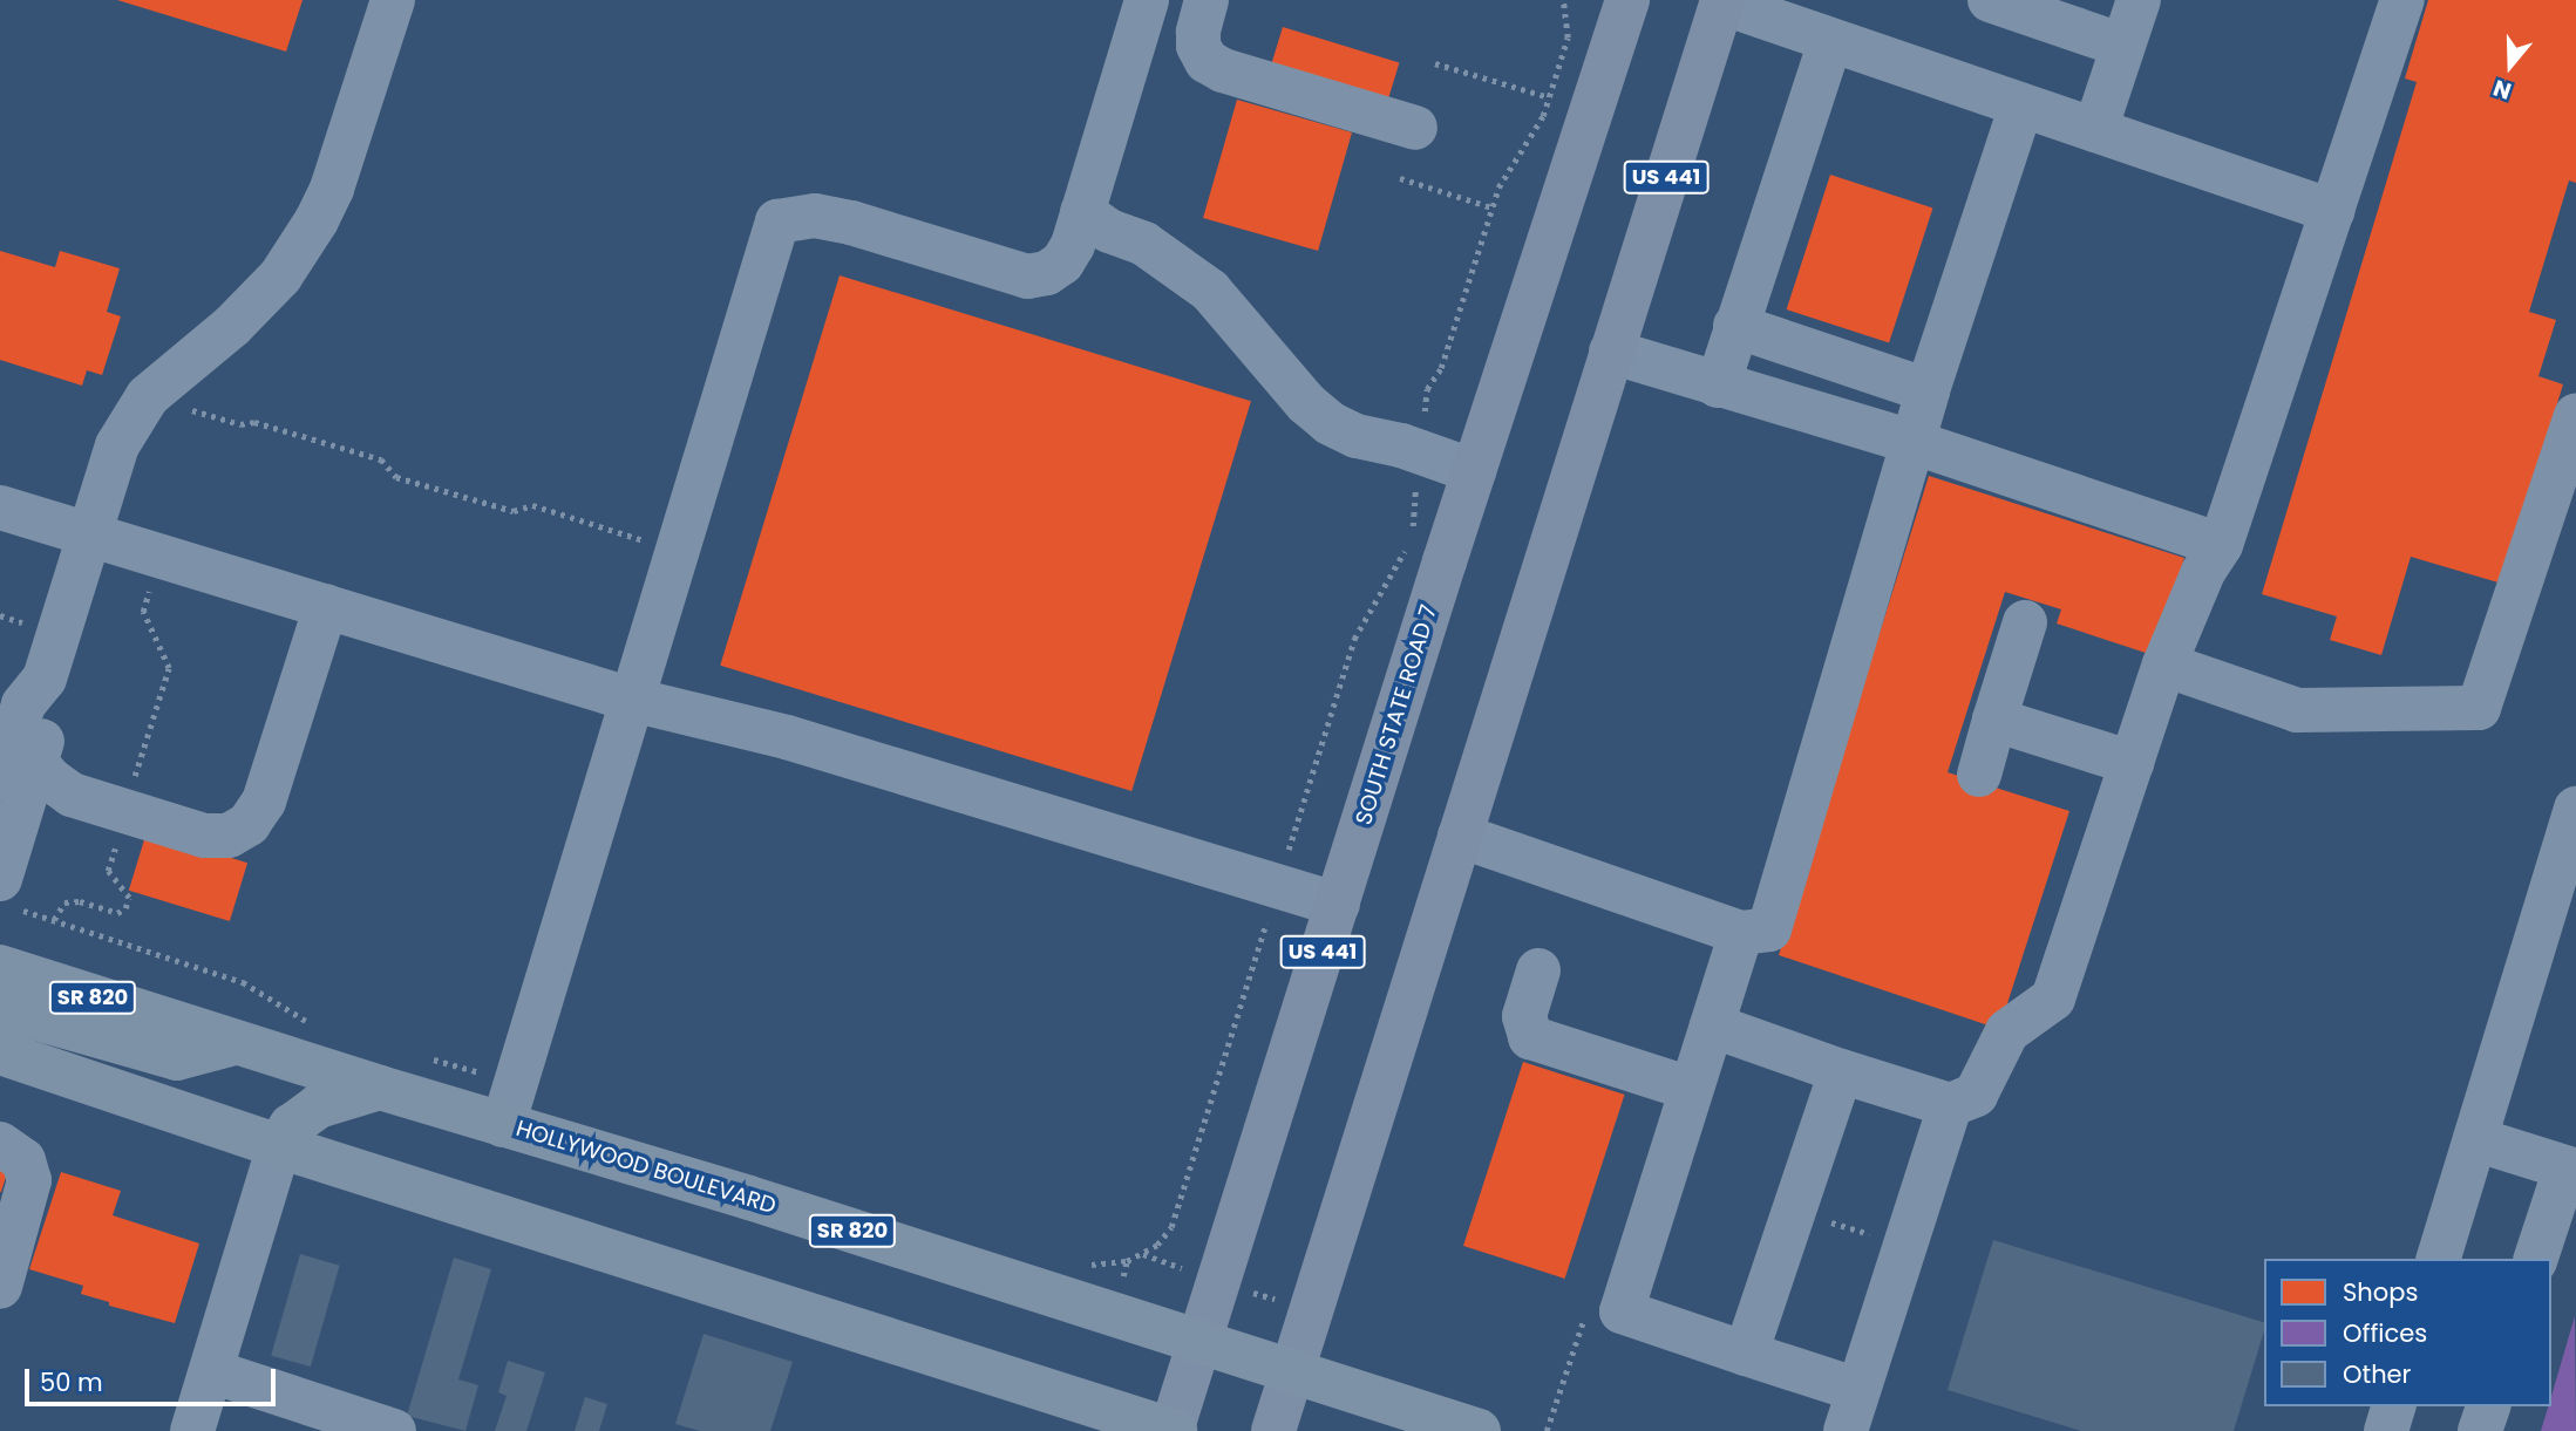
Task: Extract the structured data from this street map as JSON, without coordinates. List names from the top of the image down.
{
  "streets": {
    "highway": ["SR 820", "HOLLYWOOD BOULEVARD"],
    "main road": ["US 441", "SOUTH STATE ROAD 7"]
  },
  "crossings": [
    ["US 441", "HOLLYWOOD BOULEVARD"],
    ["SOUTH STATE ROAD 7", "HOLLYWOOD BOULEVARD"]
  ],
  "legend": ["Shops", "Offices", "Other"],
  "scale_bar": "50 m",
  "north": "bottom"
}
